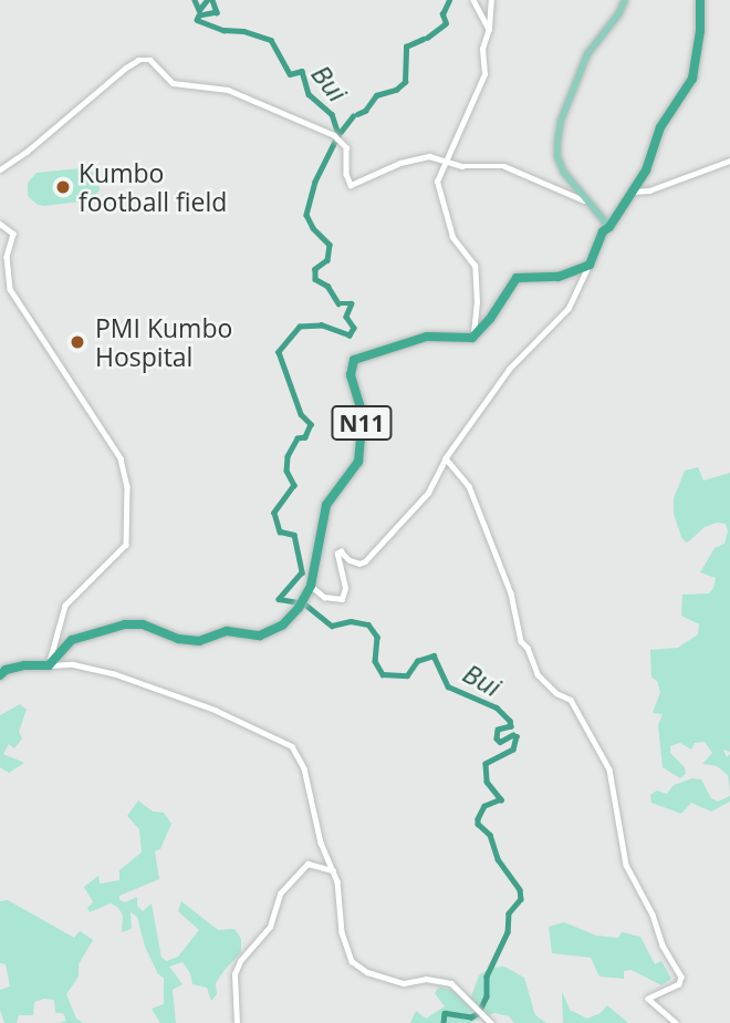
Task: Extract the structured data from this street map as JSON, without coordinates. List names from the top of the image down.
{
  "streets": {
    "highway": ["N11"]
  },
  "water": ["Bui"],
  "places": ["Kumbo football field", "PMI Kumbo Hospital"]
}
